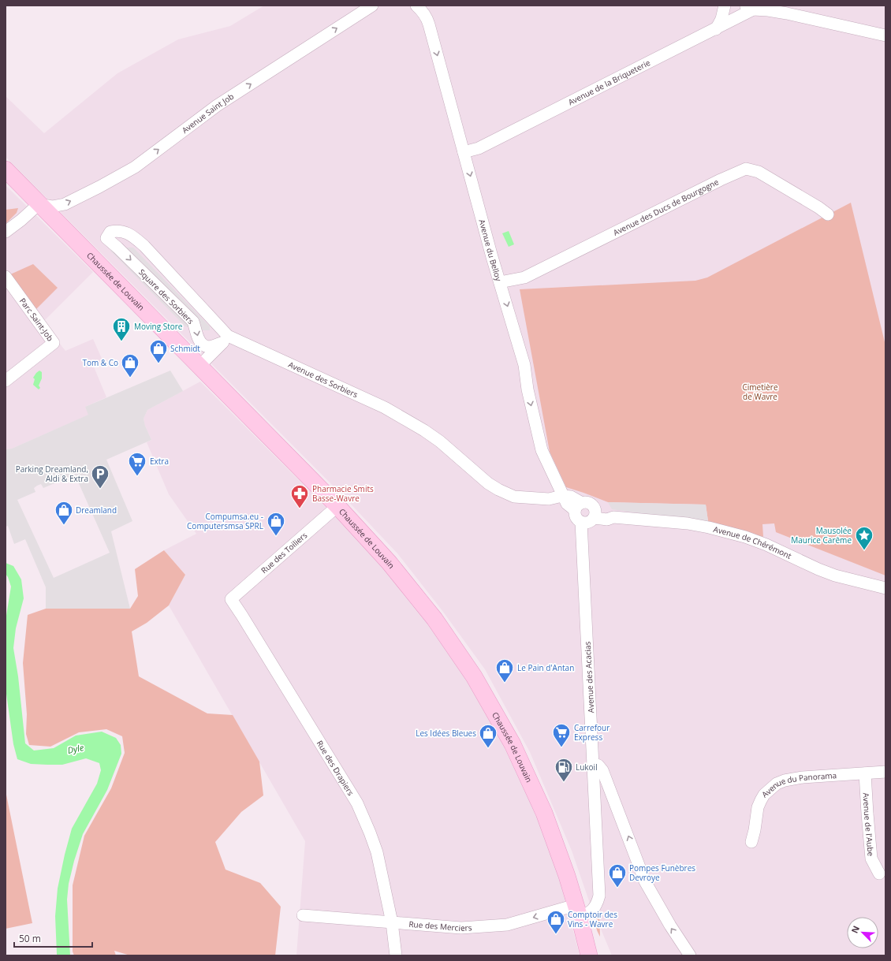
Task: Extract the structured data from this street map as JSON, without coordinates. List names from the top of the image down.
{
  "streets": {
    "main road": ["Chaussée de Louvain"],
    "street": [
      "Avenue de la Briqueterie",
      "Avenue Saint Job",
      "Avenue des Ducs de Bourgogne",
      "Avenue du Belloy",
      "Square des Sorbiers",
      "Parc Saint-Job",
      "Avenue des Sorbiers",
      "Avenue de Chérémont",
      "Rue des Toiliers",
      "Avenue des Acacias",
      "Rue des Drapiers",
      "Avenue du Panorama",
      "Avenue de l'Aube",
      "Rue des Merciers"
    ]
  },
  "crossings": [
    ["Avenue de la Briqueterie", "Avenue du Belloy"],
    ["Avenue Saint Job", "Chaussée de Louvain"],
    ["Avenue des Ducs de Bourgogne", "Avenue du Belloy"],
    ["Avenue du Belloy", "Avenue des Sorbiers"],
    ["Chaussée de Louvain", "Rue des Toiliers"],
    ["Chaussée de Louvain", "Avenue des Acacias"],
    ["Chaussée de Louvain", "Rue des Merciers"],
    ["Square des Sorbiers", "Avenue des Sorbiers"],
    ["Avenue de Chérémont", "Avenue des Acacias"],
    ["Rue des Toiliers", "Rue des Drapiers"],
    ["Avenue des Acacias", "Rue des Merciers"],
    ["Rue des Drapiers", "Rue des Merciers"],
    ["Avenue du Panorama", "Avenue de l'Aube"]
  ],
  "one_way": [
    "Avenue Saint Job",
    "Avenue du Belloy",
    "Square des Sorbiers",
    "Rue des Merciers"
  ],
  "water": ["Dyle"],
  "parks": ["Cimetière de Wavre"],
  "places": {
    "building": ["Moving Store"],
    "shop": [
      "Schmidt",
      "Tom & Co",
      "Dreamland",
      "Compumsa.eu - Computersmsa SPRL",
      "Le Pain d'Antan",
      "Les Idées Bleues",
      "Pompes Funèbres Devroye",
      "Comptoir des Vins - Wavre"
    ],
    "supermarket": ["Extra", "Carrefour Express"],
    "parking": ["Parking Dreamland, Aldi & Extra"],
    "pharmacy": ["Pharmacie Smits Basse-Wavre"],
    "place": ["Mausolée Maurice Carême"],
    "fuel station": ["Lukoil"]
  },
  "scale_bar": "50 m",
  "north": "top left"
}
